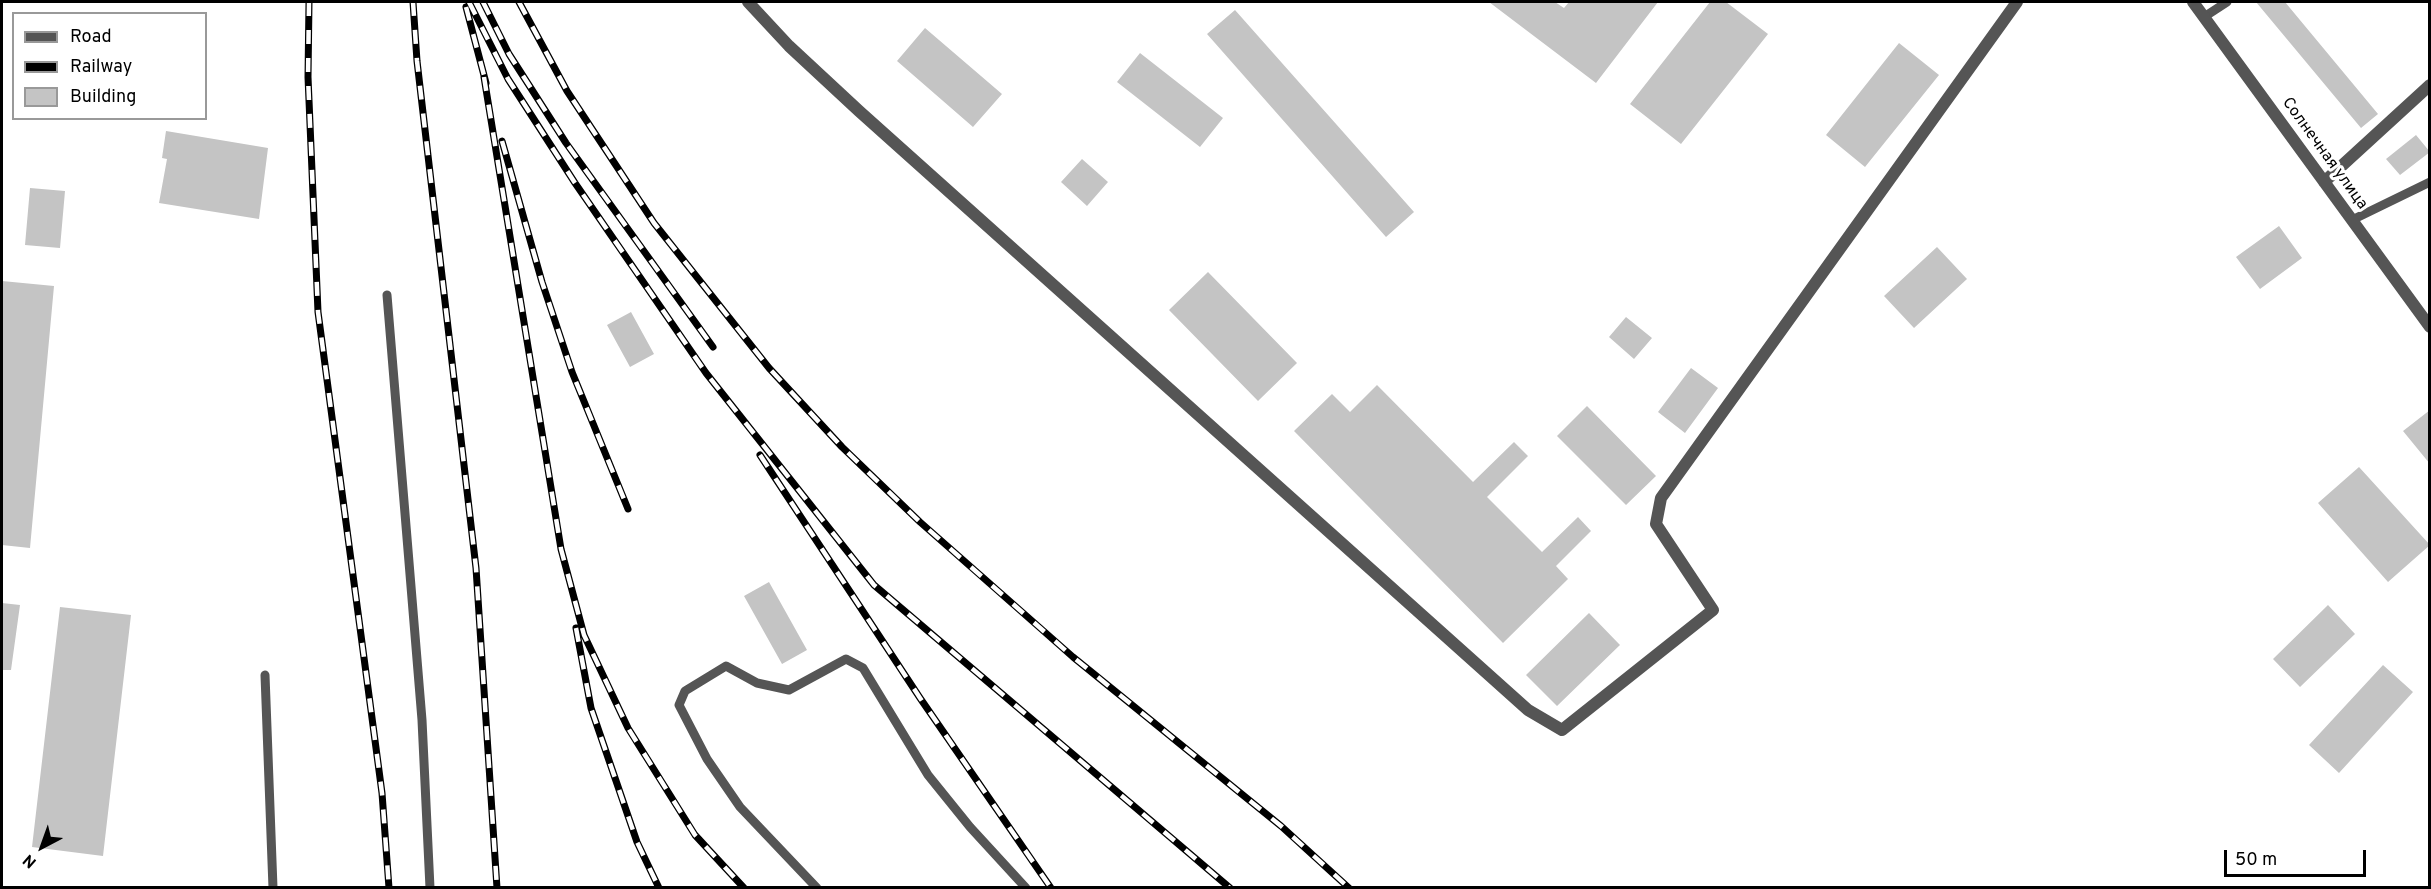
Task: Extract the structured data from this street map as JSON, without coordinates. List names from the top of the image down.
{
  "streets": {
    "street": ["Солнечная улица"]
  },
  "legend": ["Road", "Railway", "Building"],
  "scale_bar": "50 m",
  "north": "bottom left"
}
